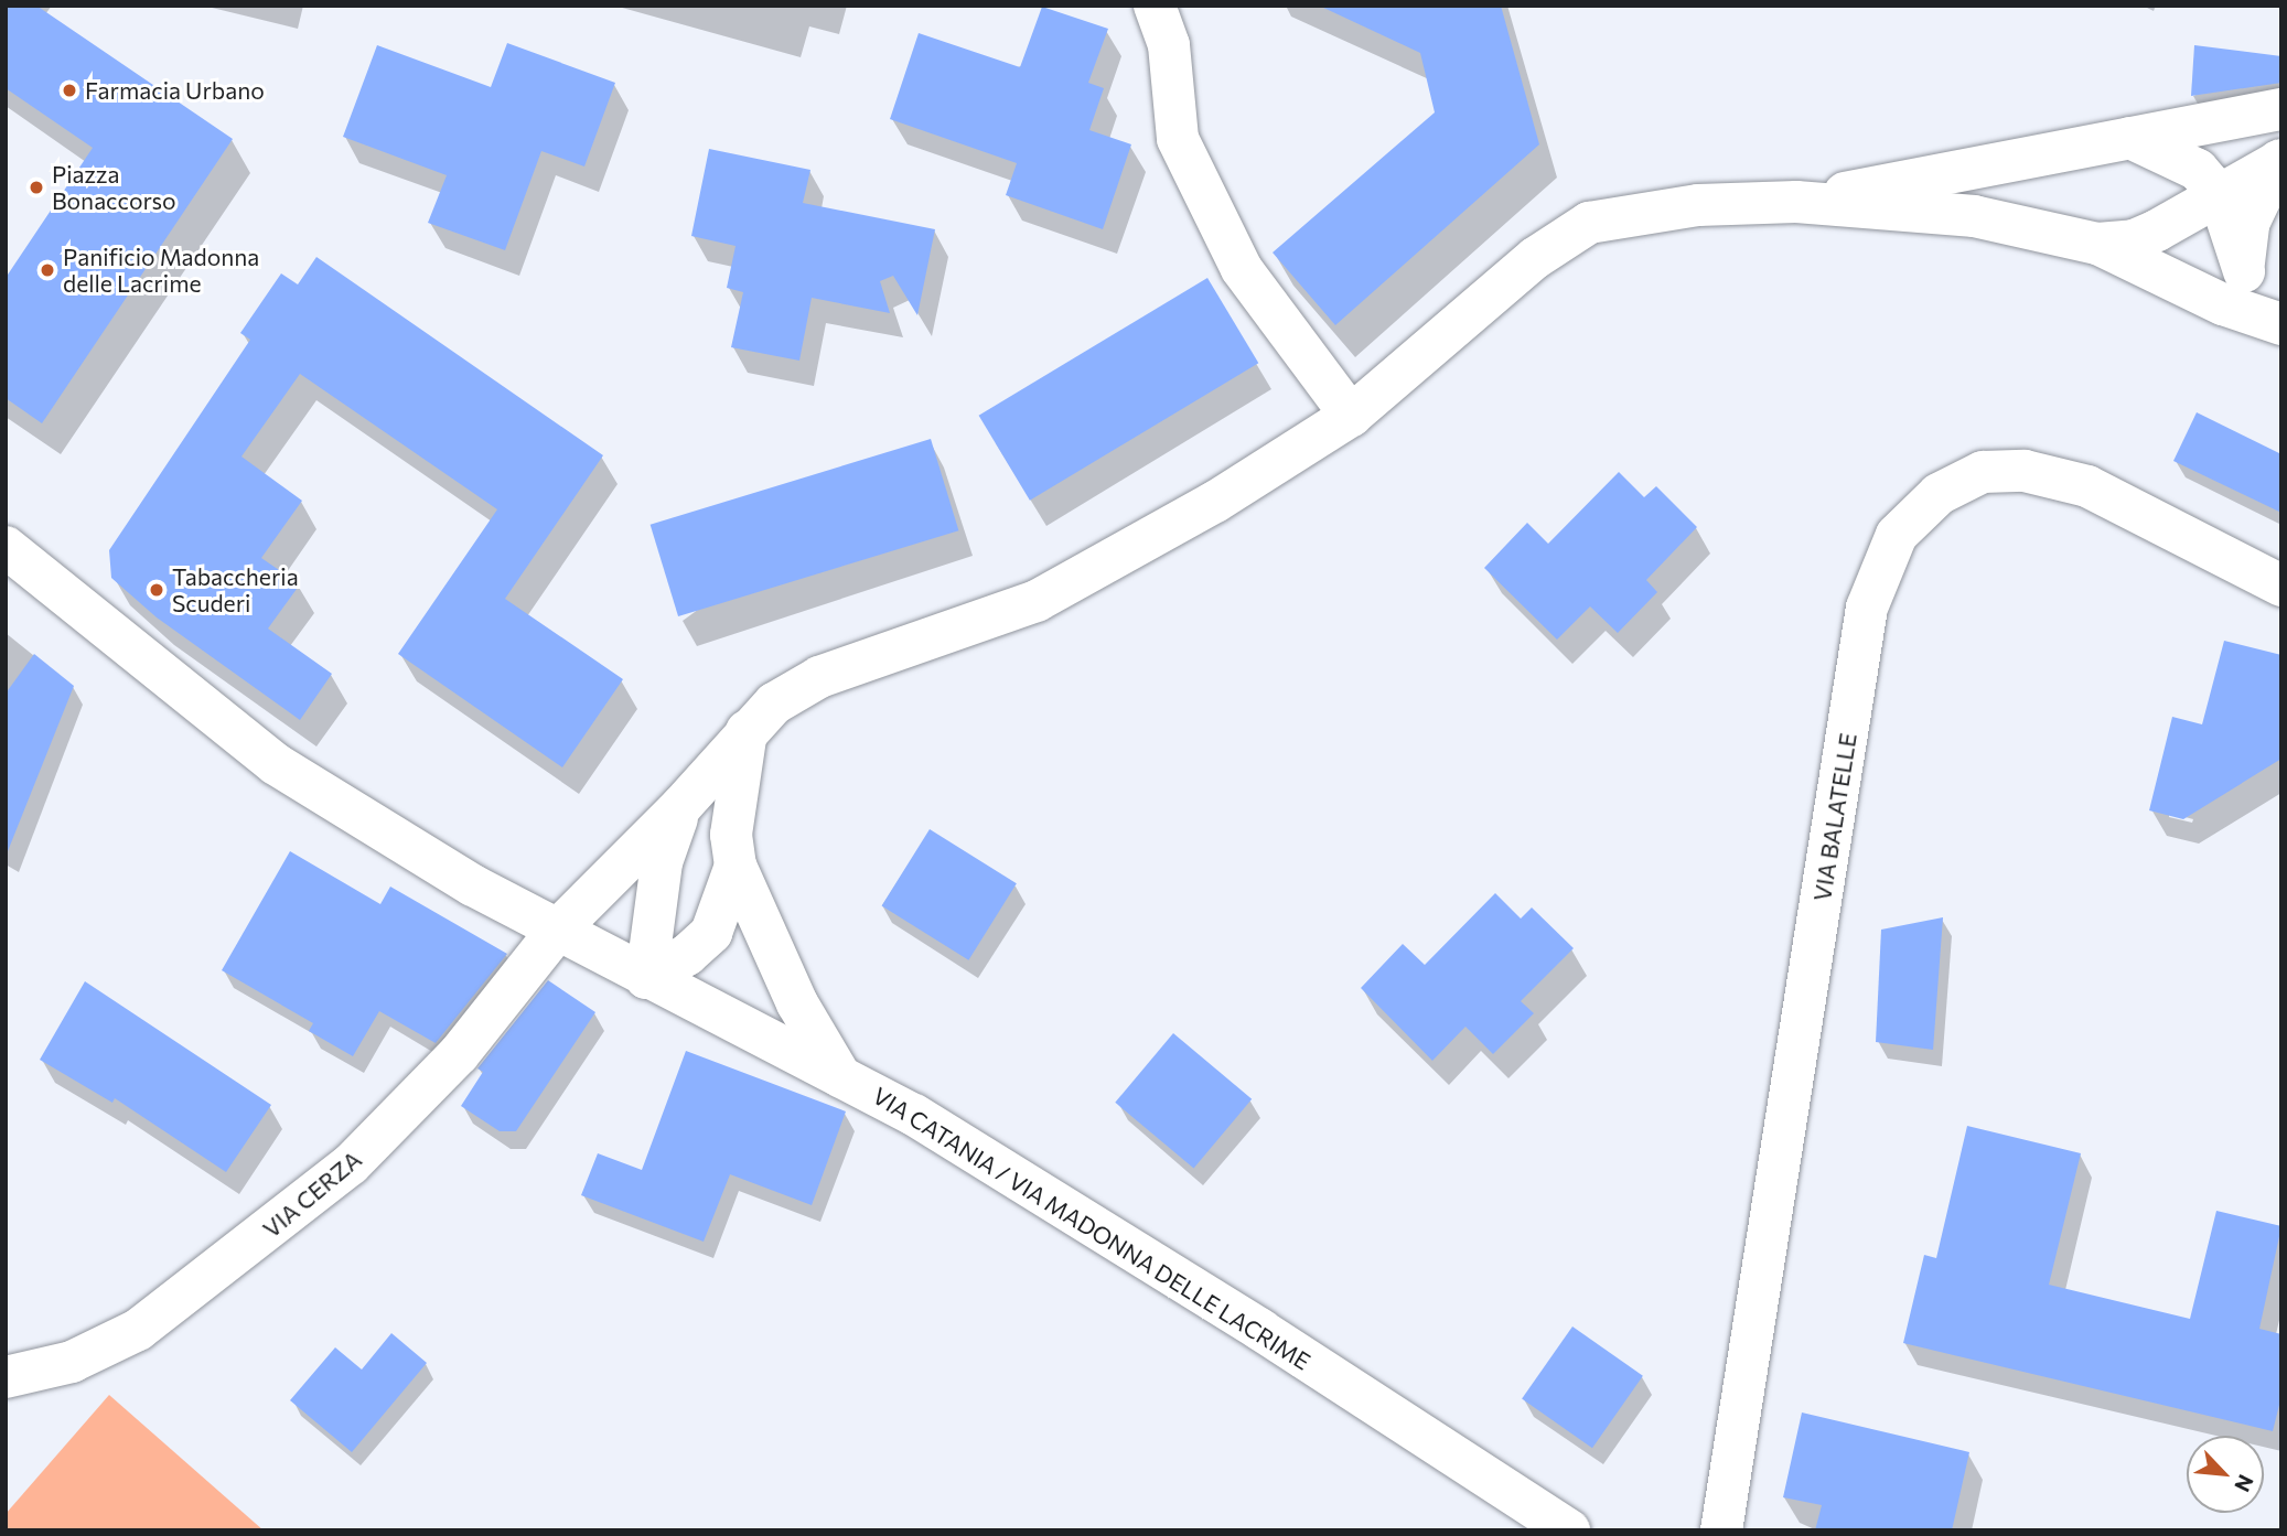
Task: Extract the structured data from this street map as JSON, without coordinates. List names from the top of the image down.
{
  "streets": {
    "main road": ["VIA BALATELLE", "VIA CERZA", "VIA CATANIA / VIA MADONNA DELLE LACRIME"]
  },
  "crossings": [
    ["VIA CERZA", "VIA CATANIA / VIA MADONNA DELLE LACRIME"]
  ],
  "places": [
    "Farmacia Urbano",
    "Piazza Bonaccorso",
    "Panificio Madonna delle Lacrime",
    "Tabaccheria Scuderi"
  ],
  "north": "bottom right"
}
